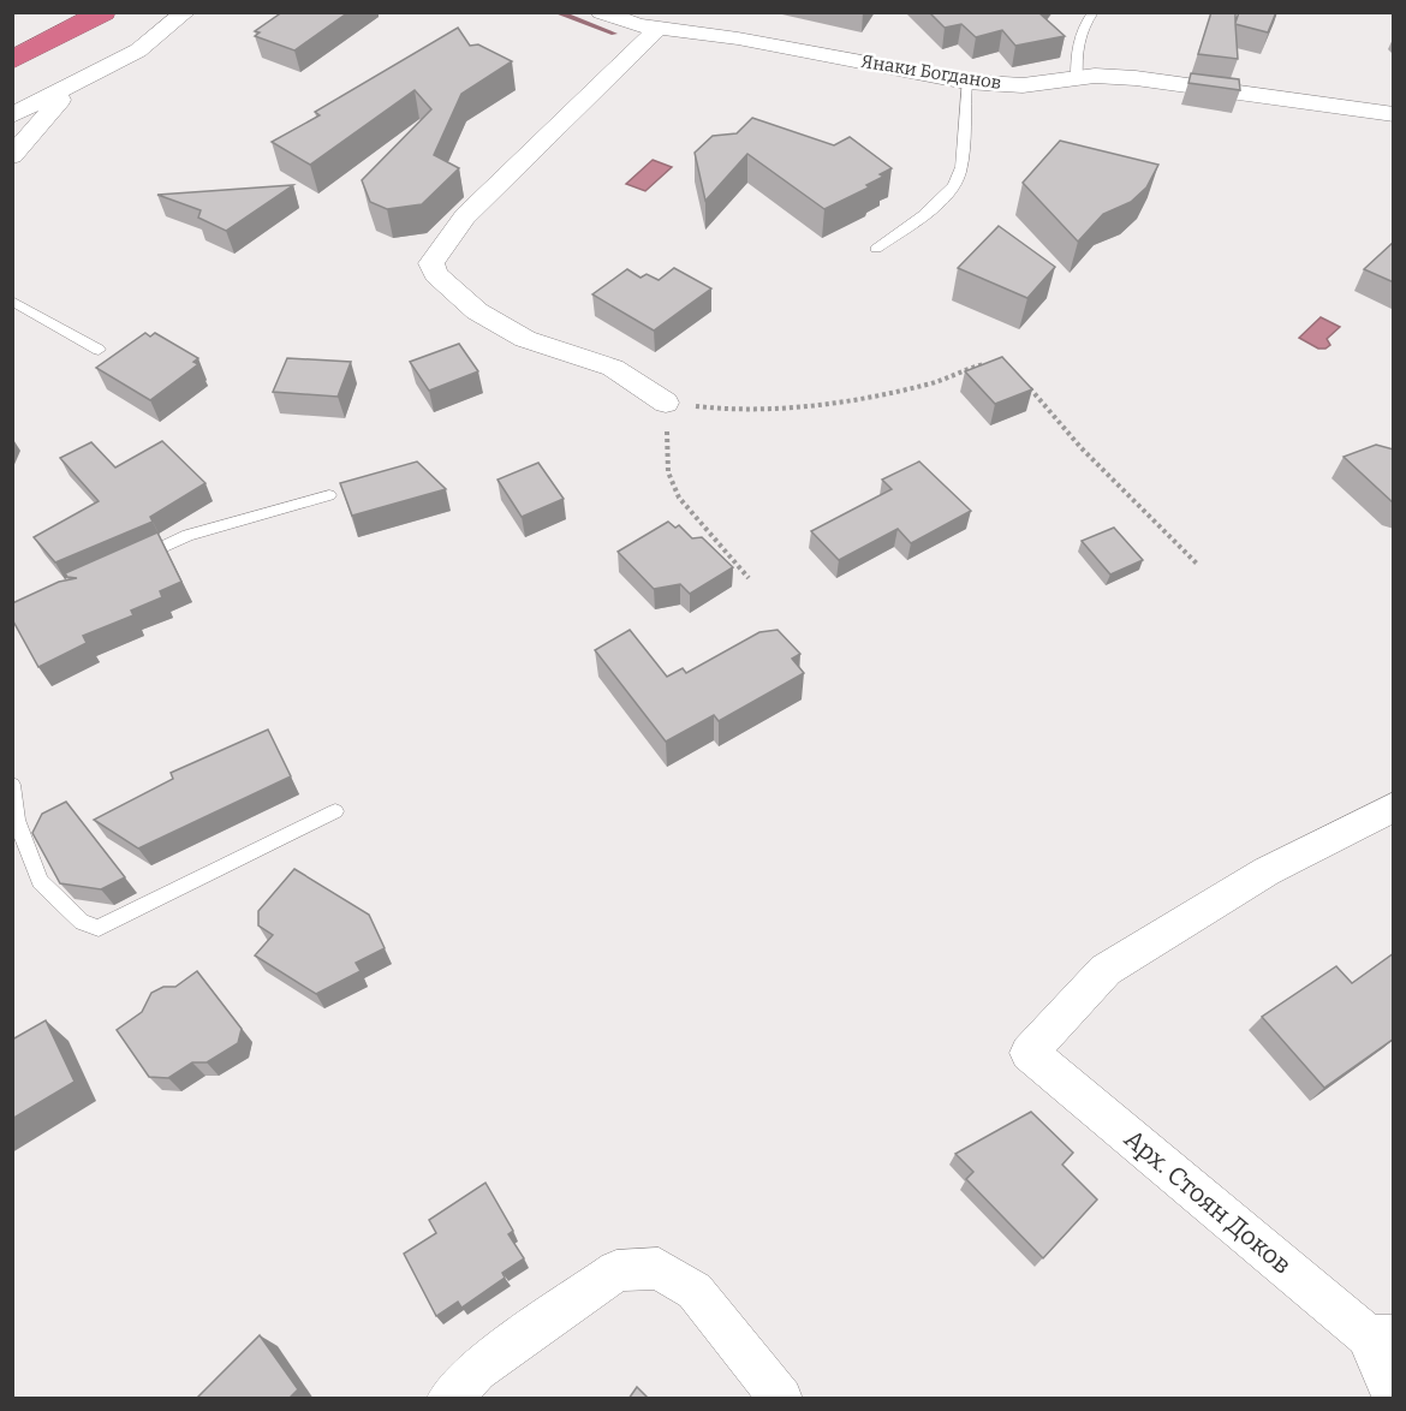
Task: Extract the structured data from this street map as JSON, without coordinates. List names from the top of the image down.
{
  "streets": {
    "street": ["Янаки Богданов", "Арх. Стоян Доков"]
  }
}
